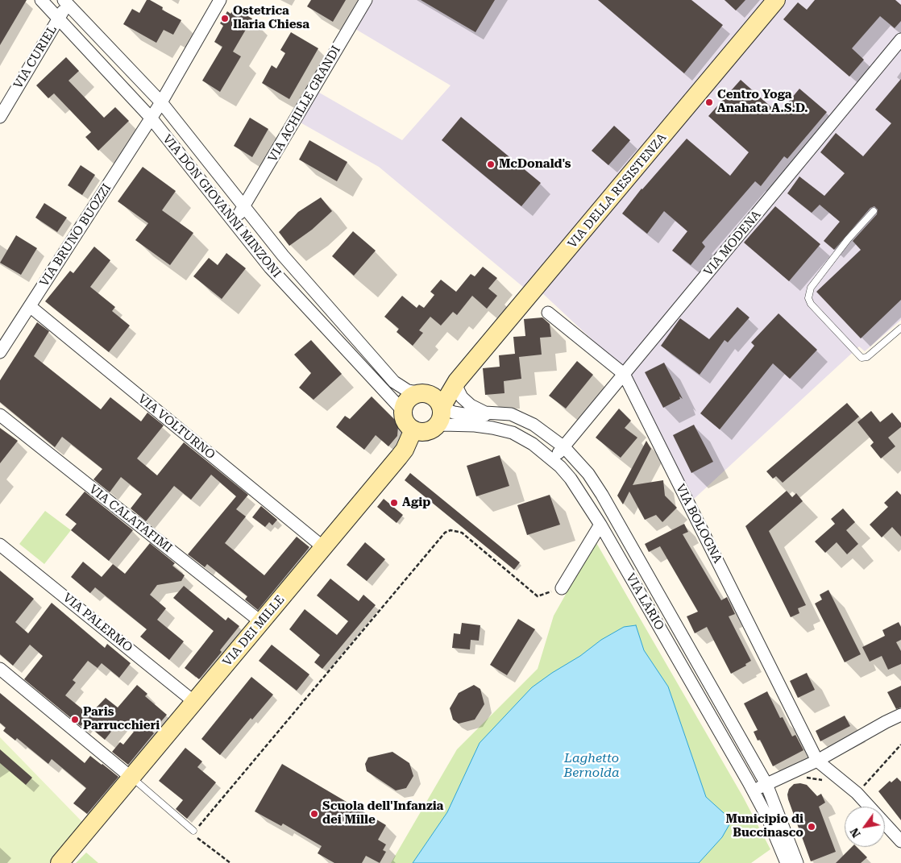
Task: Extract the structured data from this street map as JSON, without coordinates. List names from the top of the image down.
{
  "streets": {
    "street": [
      "VIA CURIEL",
      "VIA ACHILLE GRANDI",
      "VIA DELLA RESISTENZA",
      "VIA DON GIOVANNI MINZONI",
      "VIA BRUNO BUOZZI",
      "VIA MODENA",
      "VIA VOLTURNO",
      "VIA CALATAFIMI",
      "VIA BOLOGNA",
      "VIA LARIO",
      "VIA PALERMO",
      "VIA DEI MILLE"
    ]
  },
  "crossings": [
    ["VIA CURIEL", "VIA DON GIOVANNI MINZONI"],
    ["VIA ACHILLE GRANDI", "VIA DON GIOVANNI MINZONI"],
    ["VIA DELLA RESISTENZA", "VIA DON GIOVANNI MINZONI"],
    ["VIA DELLA RESISTENZA", "VIA LARIO"],
    ["VIA DELLA RESISTENZA", "VIA DEI MILLE"],
    ["VIA DON GIOVANNI MINZONI", "VIA BRUNO BUOZZI"],
    ["VIA DON GIOVANNI MINZONI", "VIA LARIO"],
    ["VIA DON GIOVANNI MINZONI", "VIA DEI MILLE"],
    ["VIA BRUNO BUOZZI", "VIA VOLTURNO"],
    ["VIA MODENA", "VIA BOLOGNA"],
    ["VIA MODENA", "VIA LARIO"],
    ["VIA VOLTURNO", "VIA DEI MILLE"],
    ["VIA CALATAFIMI", "VIA DEI MILLE"],
    ["VIA LARIO", "VIA DEI MILLE"],
    ["VIA PALERMO", "VIA DEI MILLE"]
  ],
  "water": ["Laghetto Bernolda"],
  "places": [
    "Ostetrica Ilaria Chiesa",
    "Centro Yoga Anahata A.S.D.",
    "McDonald's",
    "Agip",
    "Paris Parrucchieri",
    "Scuola dell'Infanzia dei Mille",
    "Municipio di Buccinasco"
  ],
  "north": "bottom left"
}
